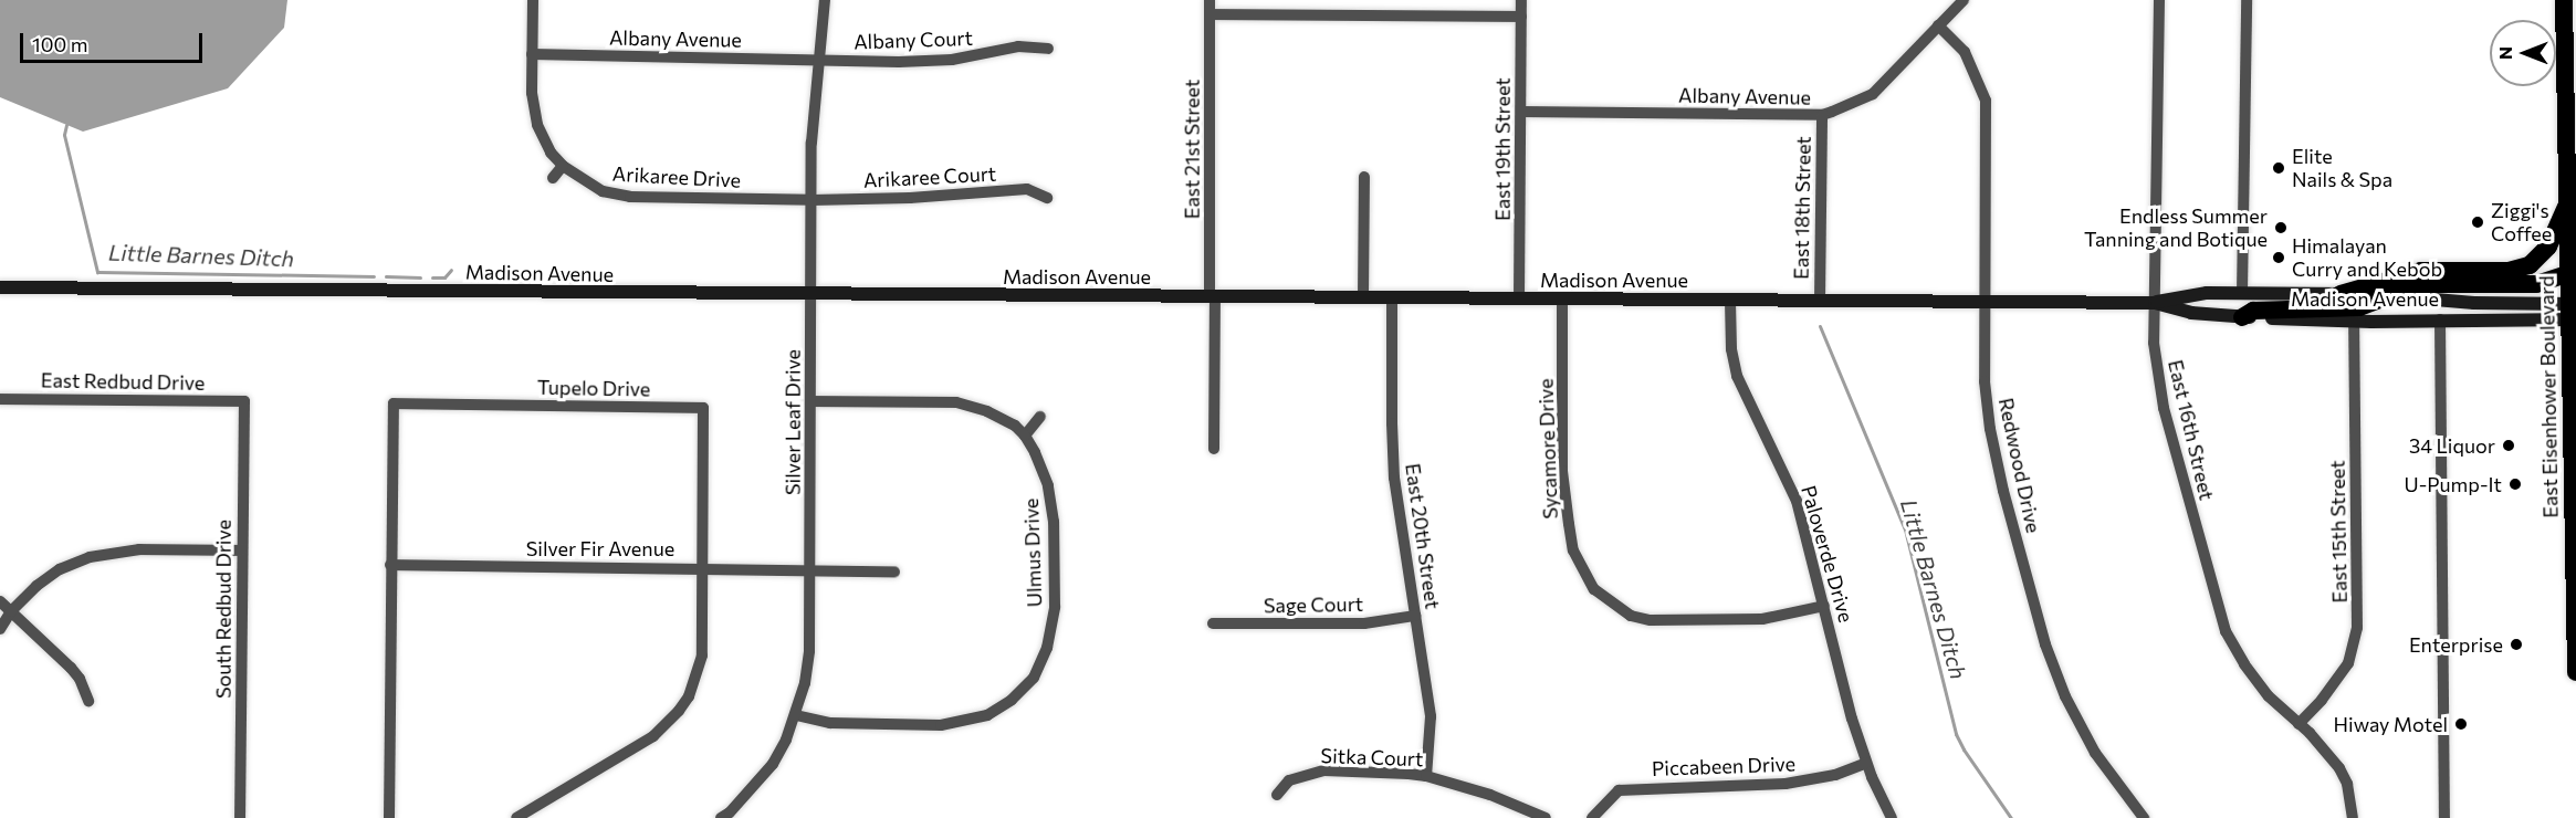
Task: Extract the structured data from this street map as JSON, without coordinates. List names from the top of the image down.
{
  "streets": {
    "highway": ["East Eisenhower Boulevard"],
    "main road": ["Madison Avenue"],
    "street": [
      "Albany Avenue",
      "Albany Court",
      "East 21st Street",
      "East 19th Street",
      "Arikaree Drive",
      "Arikaree Court",
      "East 18th Street",
      "East Redbud Drive",
      "Tupelo Drive",
      "Silver Leaf Drive",
      "East 16th Street",
      "Sycamore Drive",
      "Redwood Drive",
      "East 15th Street",
      "East 20th Street",
      "Silver Fir Avenue",
      "Ulmus Drive",
      "Paloverde Drive",
      "Sage Court",
      "South Redbud Drive",
      "Sitka Court",
      "Piccabeen Drive"
    ]
  },
  "crossings": [
    ["Albany Avenue", "Albany Court"],
    ["Albany Avenue", "East 19th Street"],
    ["Albany Avenue", "Arikaree Drive"],
    ["Albany Avenue", "East 18th Street"],
    ["Albany Avenue", "Silver Leaf Drive"],
    ["Albany Avenue", "Redwood Drive"],
    ["Albany Court", "Silver Leaf Drive"],
    ["East 21st Street", "Madison Avenue"],
    ["East 19th Street", "Madison Avenue"],
    ["Arikaree Drive", "Arikaree Court"],
    ["Arikaree Drive", "Silver Leaf Drive"],
    ["Arikaree Court", "Silver Leaf Drive"],
    ["East 18th Street", "Madison Avenue"],
    ["Madison Avenue", "East Eisenhower Boulevard"],
    ["Madison Avenue", "Silver Leaf Drive"],
    ["Madison Avenue", "East 16th Street"],
    ["Madison Avenue", "Sycamore Drive"],
    ["Madison Avenue", "Redwood Drive"],
    ["Madison Avenue", "East 15th Street"],
    ["Madison Avenue", "East 20th Street"],
    ["Madison Avenue", "Paloverde Drive"],
    ["East Redbud Drive", "South Redbud Drive"],
    ["Tupelo Drive", "Silver Fir Avenue"],
    ["Silver Leaf Drive", "Silver Fir Avenue"],
    ["Silver Leaf Drive", "Ulmus Drive"],
    ["East 16th Street", "East 15th Street"],
    ["Sycamore Drive", "Paloverde Drive"],
    ["East 20th Street", "Sage Court"],
    ["East 20th Street", "Sitka Court"],
    ["Paloverde Drive", "Piccabeen Drive"]
  ],
  "water": ["Little Barnes Ditch"],
  "places": [
    "Elite Nails & Spa",
    "Ziggi's Coffee",
    "Endless Summer Tanning and Botique",
    "Himalayan Curry and Kebob",
    "34 Liquor",
    "U-Pump-It",
    "Enterprise",
    "Hiway Motel"
  ],
  "scale_bar": "100 m",
  "north": "left"
}
